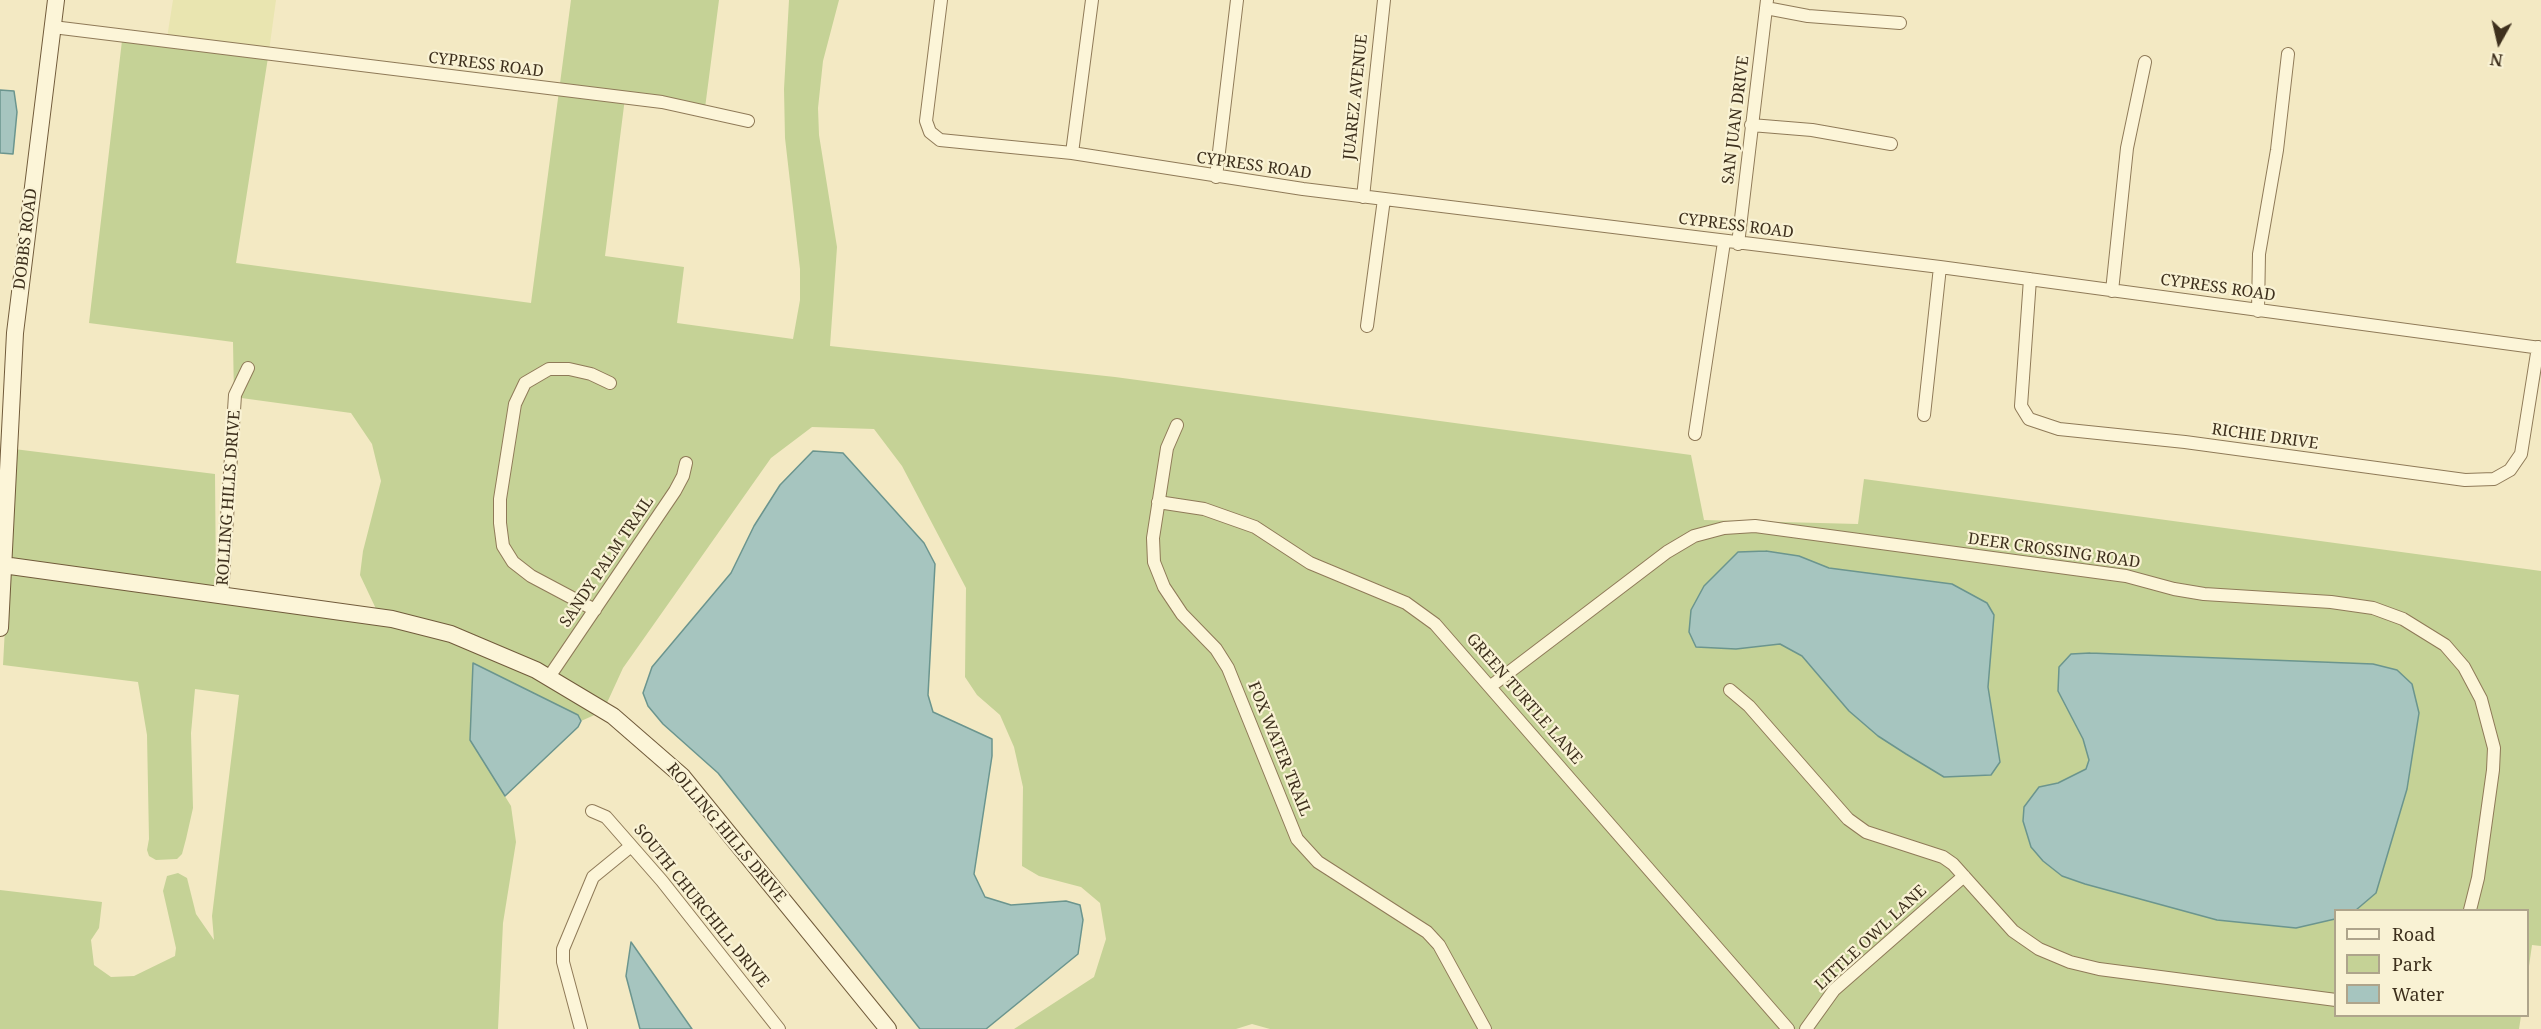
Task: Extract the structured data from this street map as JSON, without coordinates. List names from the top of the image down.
{
  "streets": {
    "street": [
      "CYPRESS ROAD",
      "JUAREZ AVENUE",
      "SAN JUAN DRIVE",
      "DOBBS ROAD",
      "RICHIE DRIVE",
      "ROLLING HILLS DRIVE",
      "DEER CROSSING ROAD",
      "SANDY PALM TRAIL",
      "GREEN TURTLE LANE",
      "FOX WATER TRAIL",
      "SOUTH CHURCHILL DRIVE",
      "LITTLE OWL LANE"
    ]
  },
  "crossings": [
    ["CYPRESS ROAD", "JUAREZ AVENUE"],
    ["CYPRESS ROAD", "SAN JUAN DRIVE"],
    ["CYPRESS ROAD", "DOBBS ROAD"],
    ["CYPRESS ROAD", "RICHIE DRIVE"],
    ["DOBBS ROAD", "ROLLING HILLS DRIVE"],
    ["ROLLING HILLS DRIVE", "SANDY PALM TRAIL"],
    ["DEER CROSSING ROAD", "GREEN TURTLE LANE"],
    ["GREEN TURTLE LANE", "FOX WATER TRAIL"]
  ],
  "legend": ["Road", "Park", "Water"],
  "north": "bottom"
}
